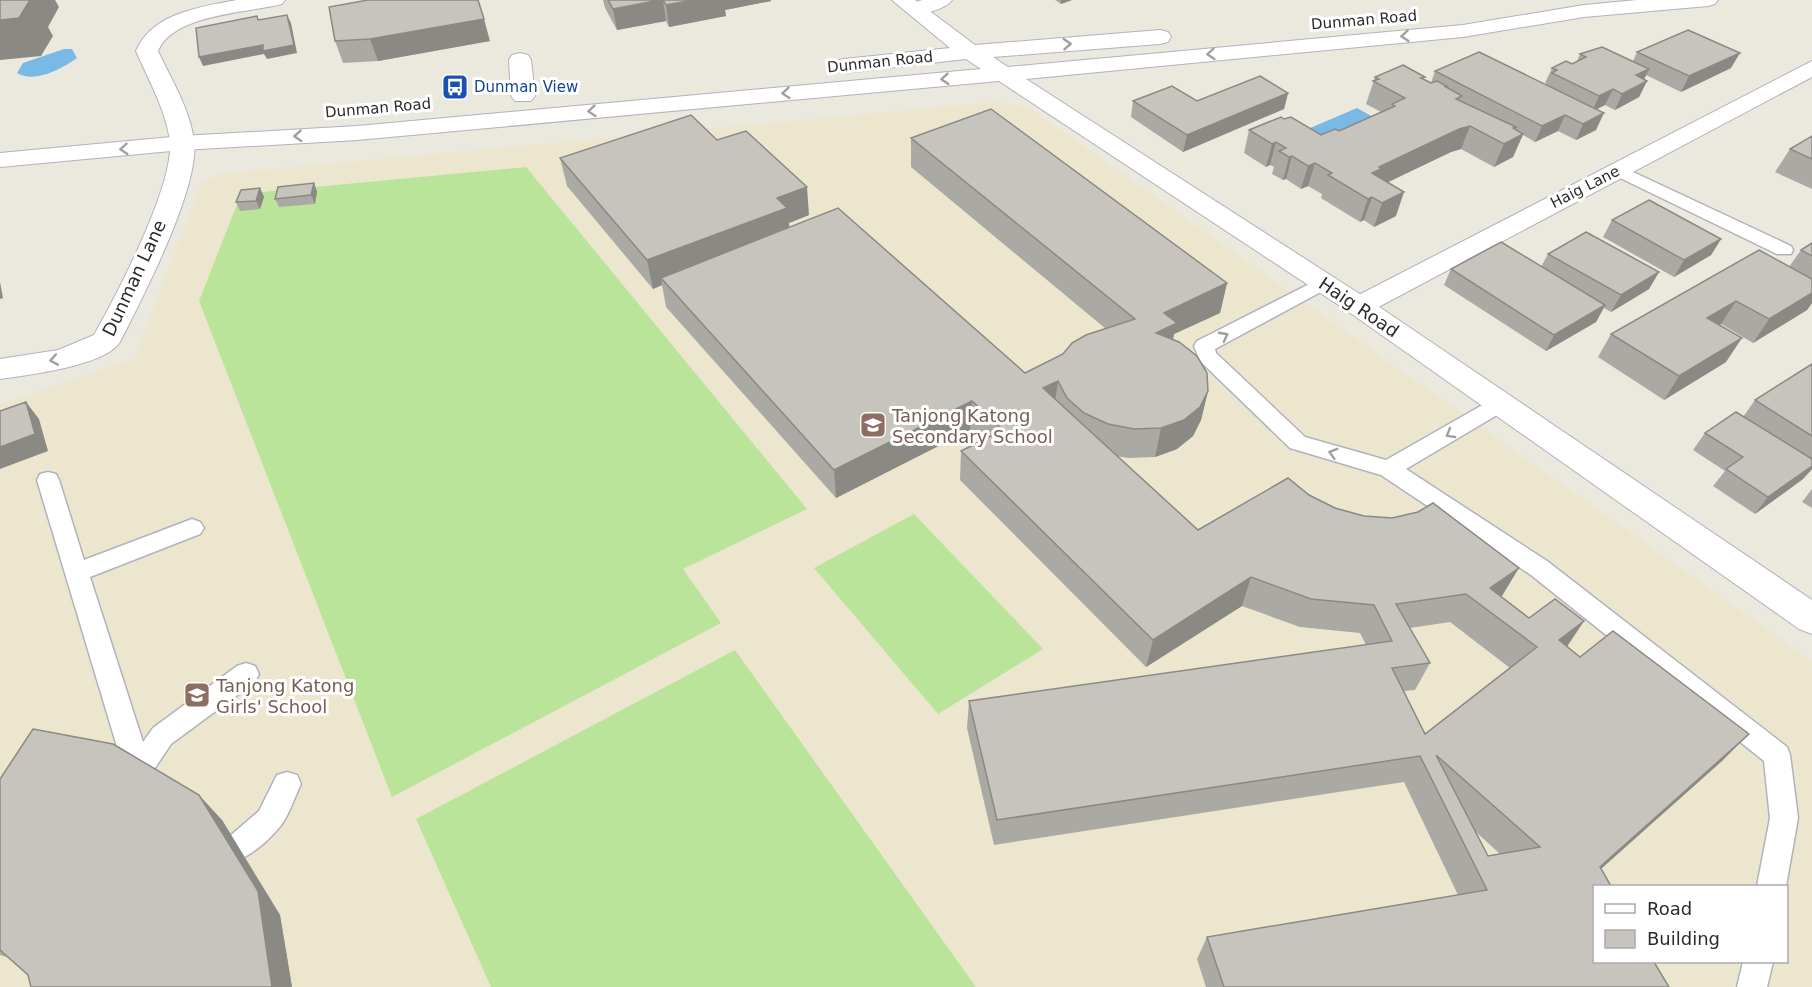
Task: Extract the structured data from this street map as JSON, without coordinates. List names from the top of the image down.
{
  "streets": {
    "street": [
      "Dunman Road",
      "Haig Lane",
      "Dunman Lane",
      "Haig Road"
    ]
  },
  "crossings": [
    ["Dunman Road", "Dunman Lane"],
    ["Dunman Road", "Haig Road"],
    ["Haig Lane", "Haig Road"]
  ],
  "one_way": ["Dunman Lane"],
  "places": {
    "bus stop": ["Dunman View"],
    "school or university": ["Tanjong Katong Secondary School", "Tanjong Katong Girls' School"]
  },
  "legend": ["Road", "Building"]
}
